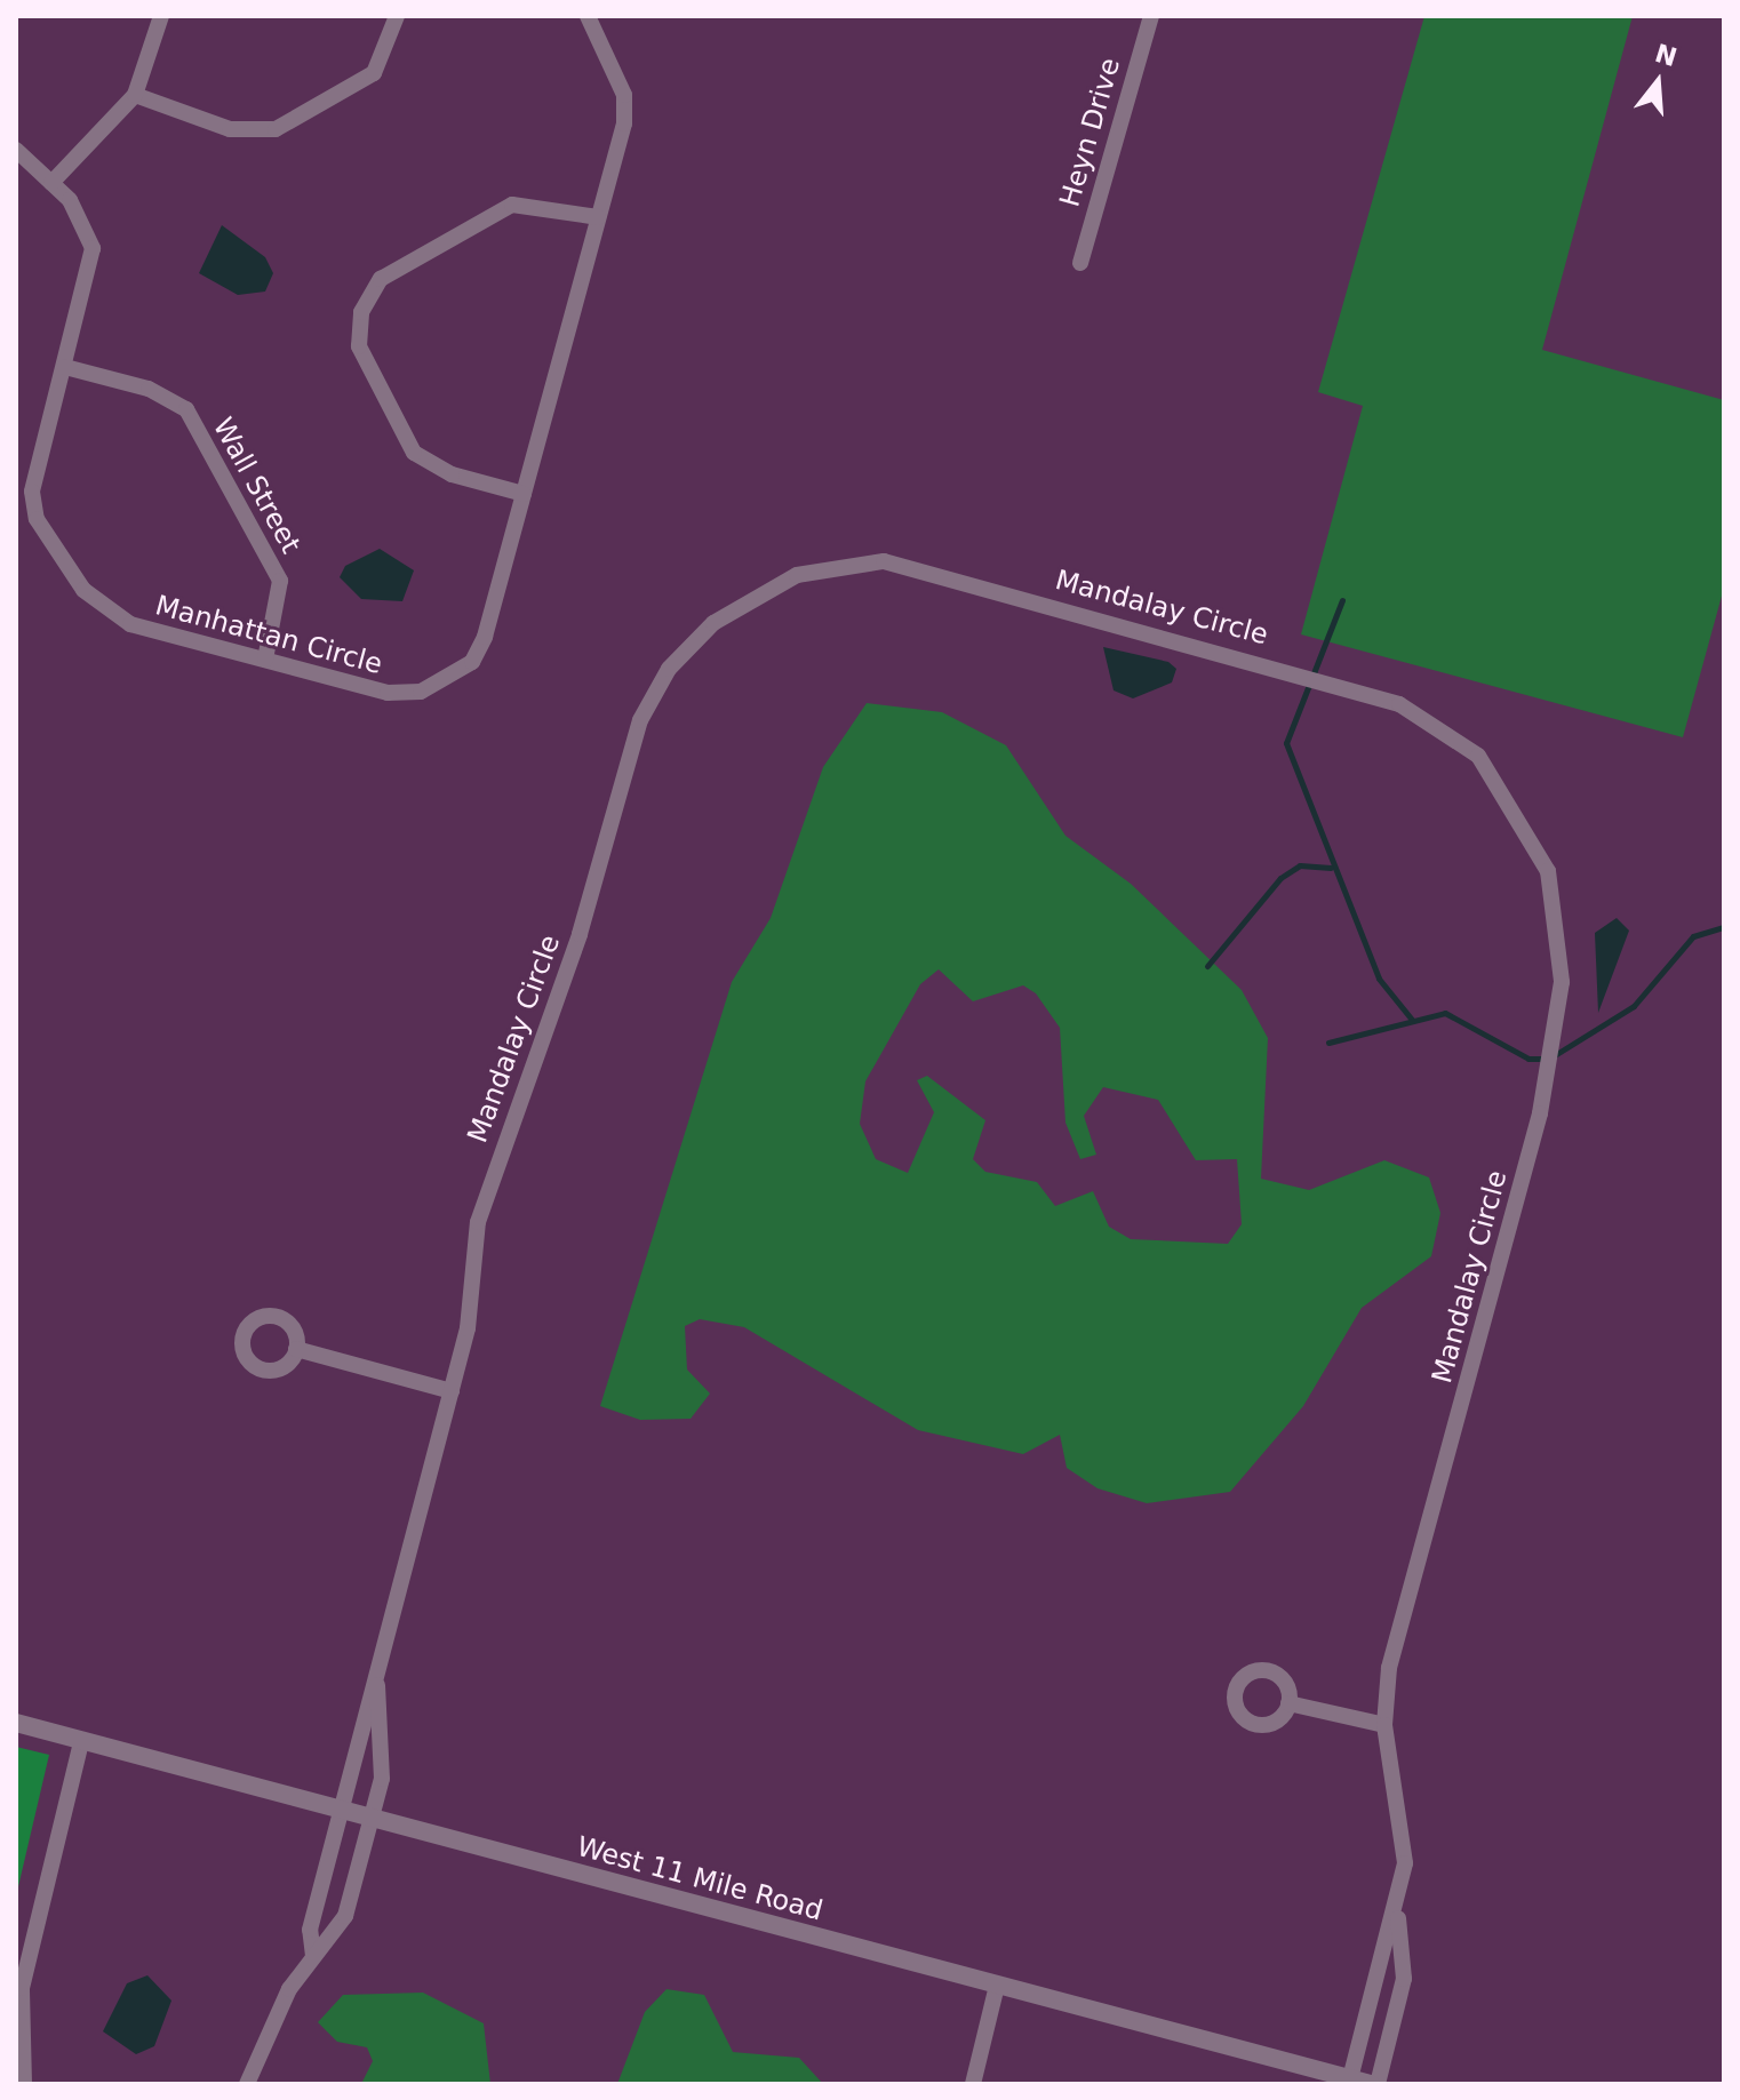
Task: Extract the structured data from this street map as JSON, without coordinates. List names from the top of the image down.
{
  "streets": {
    "street": [
      "Heyn Drive",
      "Wall Street",
      "Mandalay Circle",
      "Manhattan Circle",
      "West 11 Mile Road"
    ]
  },
  "crossings": [
    ["Wall Street", "Manhattan Circle"],
    ["Mandalay Circle", "West 11 Mile Road"]
  ],
  "north": "top"
}
